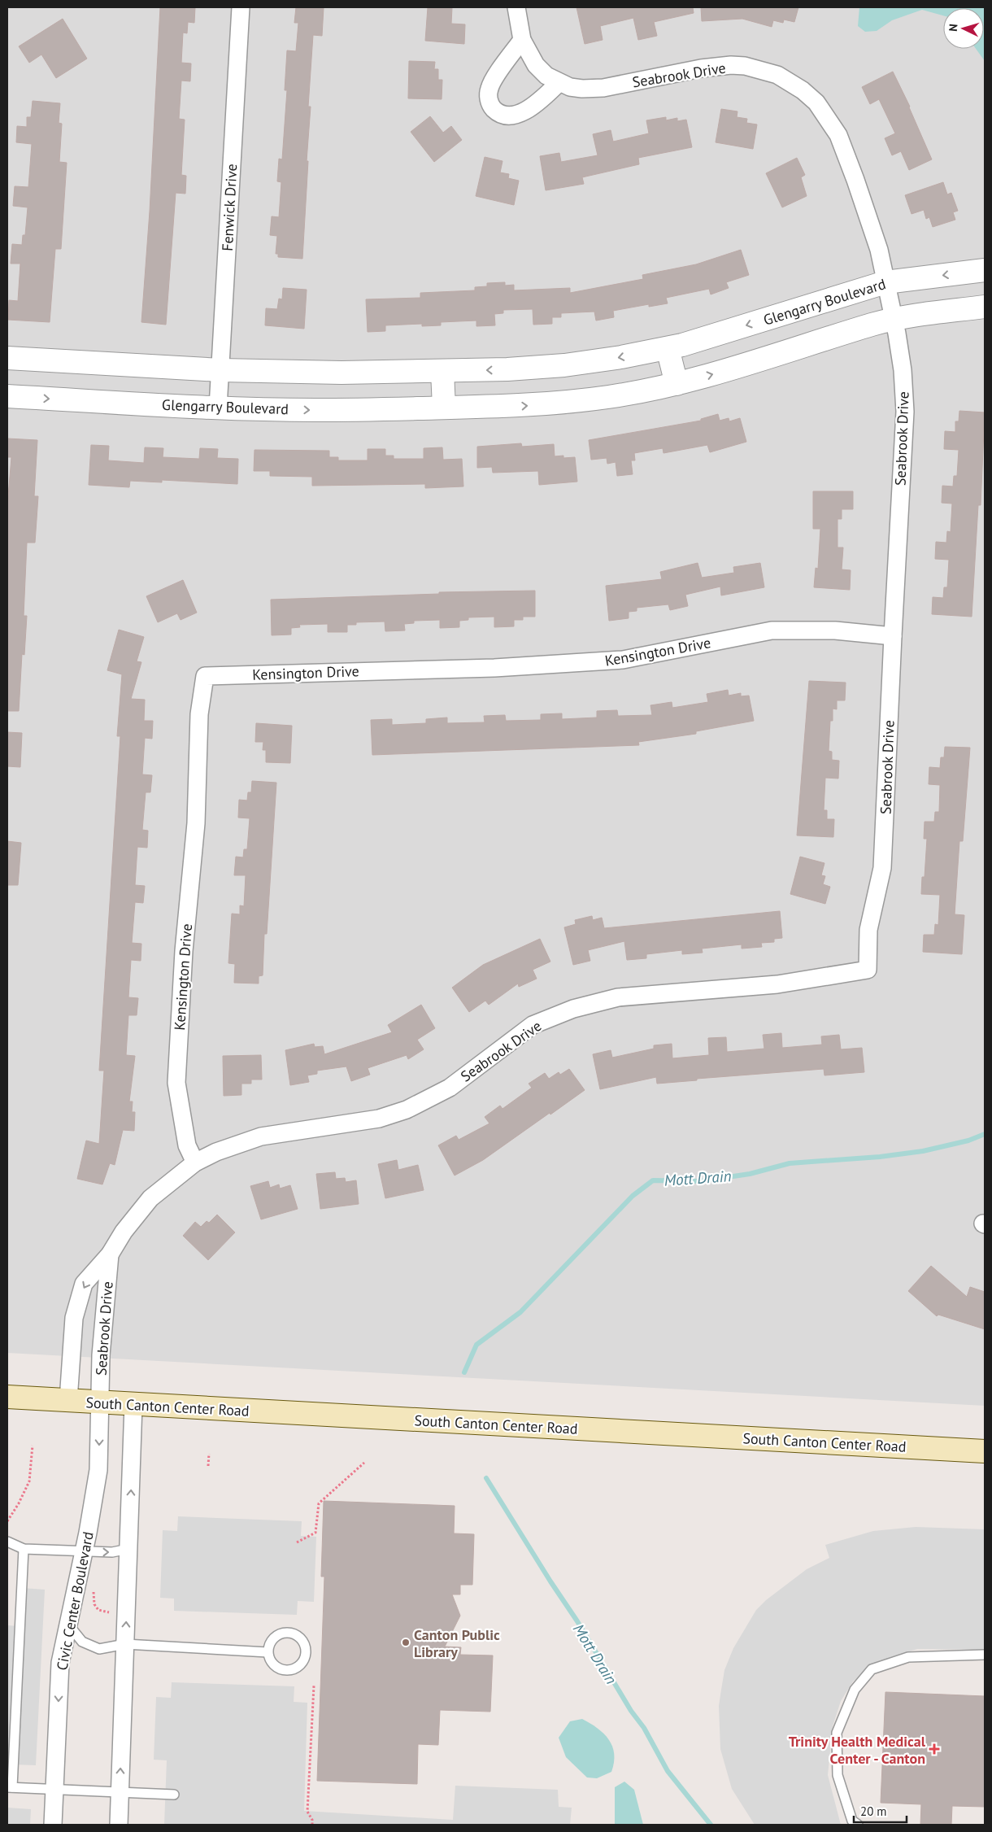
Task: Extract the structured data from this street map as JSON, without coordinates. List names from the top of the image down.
{
  "streets": {
    "main road": ["South Canton Center Road"],
    "street": [
      "Seabrook Drive",
      "Fenwick Drive",
      "Glengarry Boulevard",
      "Kensington Drive",
      "Civic Center Boulevard"
    ]
  },
  "crossings": [
    ["Seabrook Drive", "Glengarry Boulevard"],
    ["Seabrook Drive", "Kensington Drive"],
    ["Seabrook Drive", "South Canton Center Road"],
    ["Seabrook Drive", "Civic Center Boulevard"],
    ["Fenwick Drive", "Glengarry Boulevard"],
    ["South Canton Center Road", "Civic Center Boulevard"]
  ],
  "water": ["Mott Drain"],
  "places": {
    "other": ["Canton Public Library"],
    "health": ["Trinity Health Medical Center - Canton"]
  },
  "scale_bar": "20 m",
  "north": "left"
}
